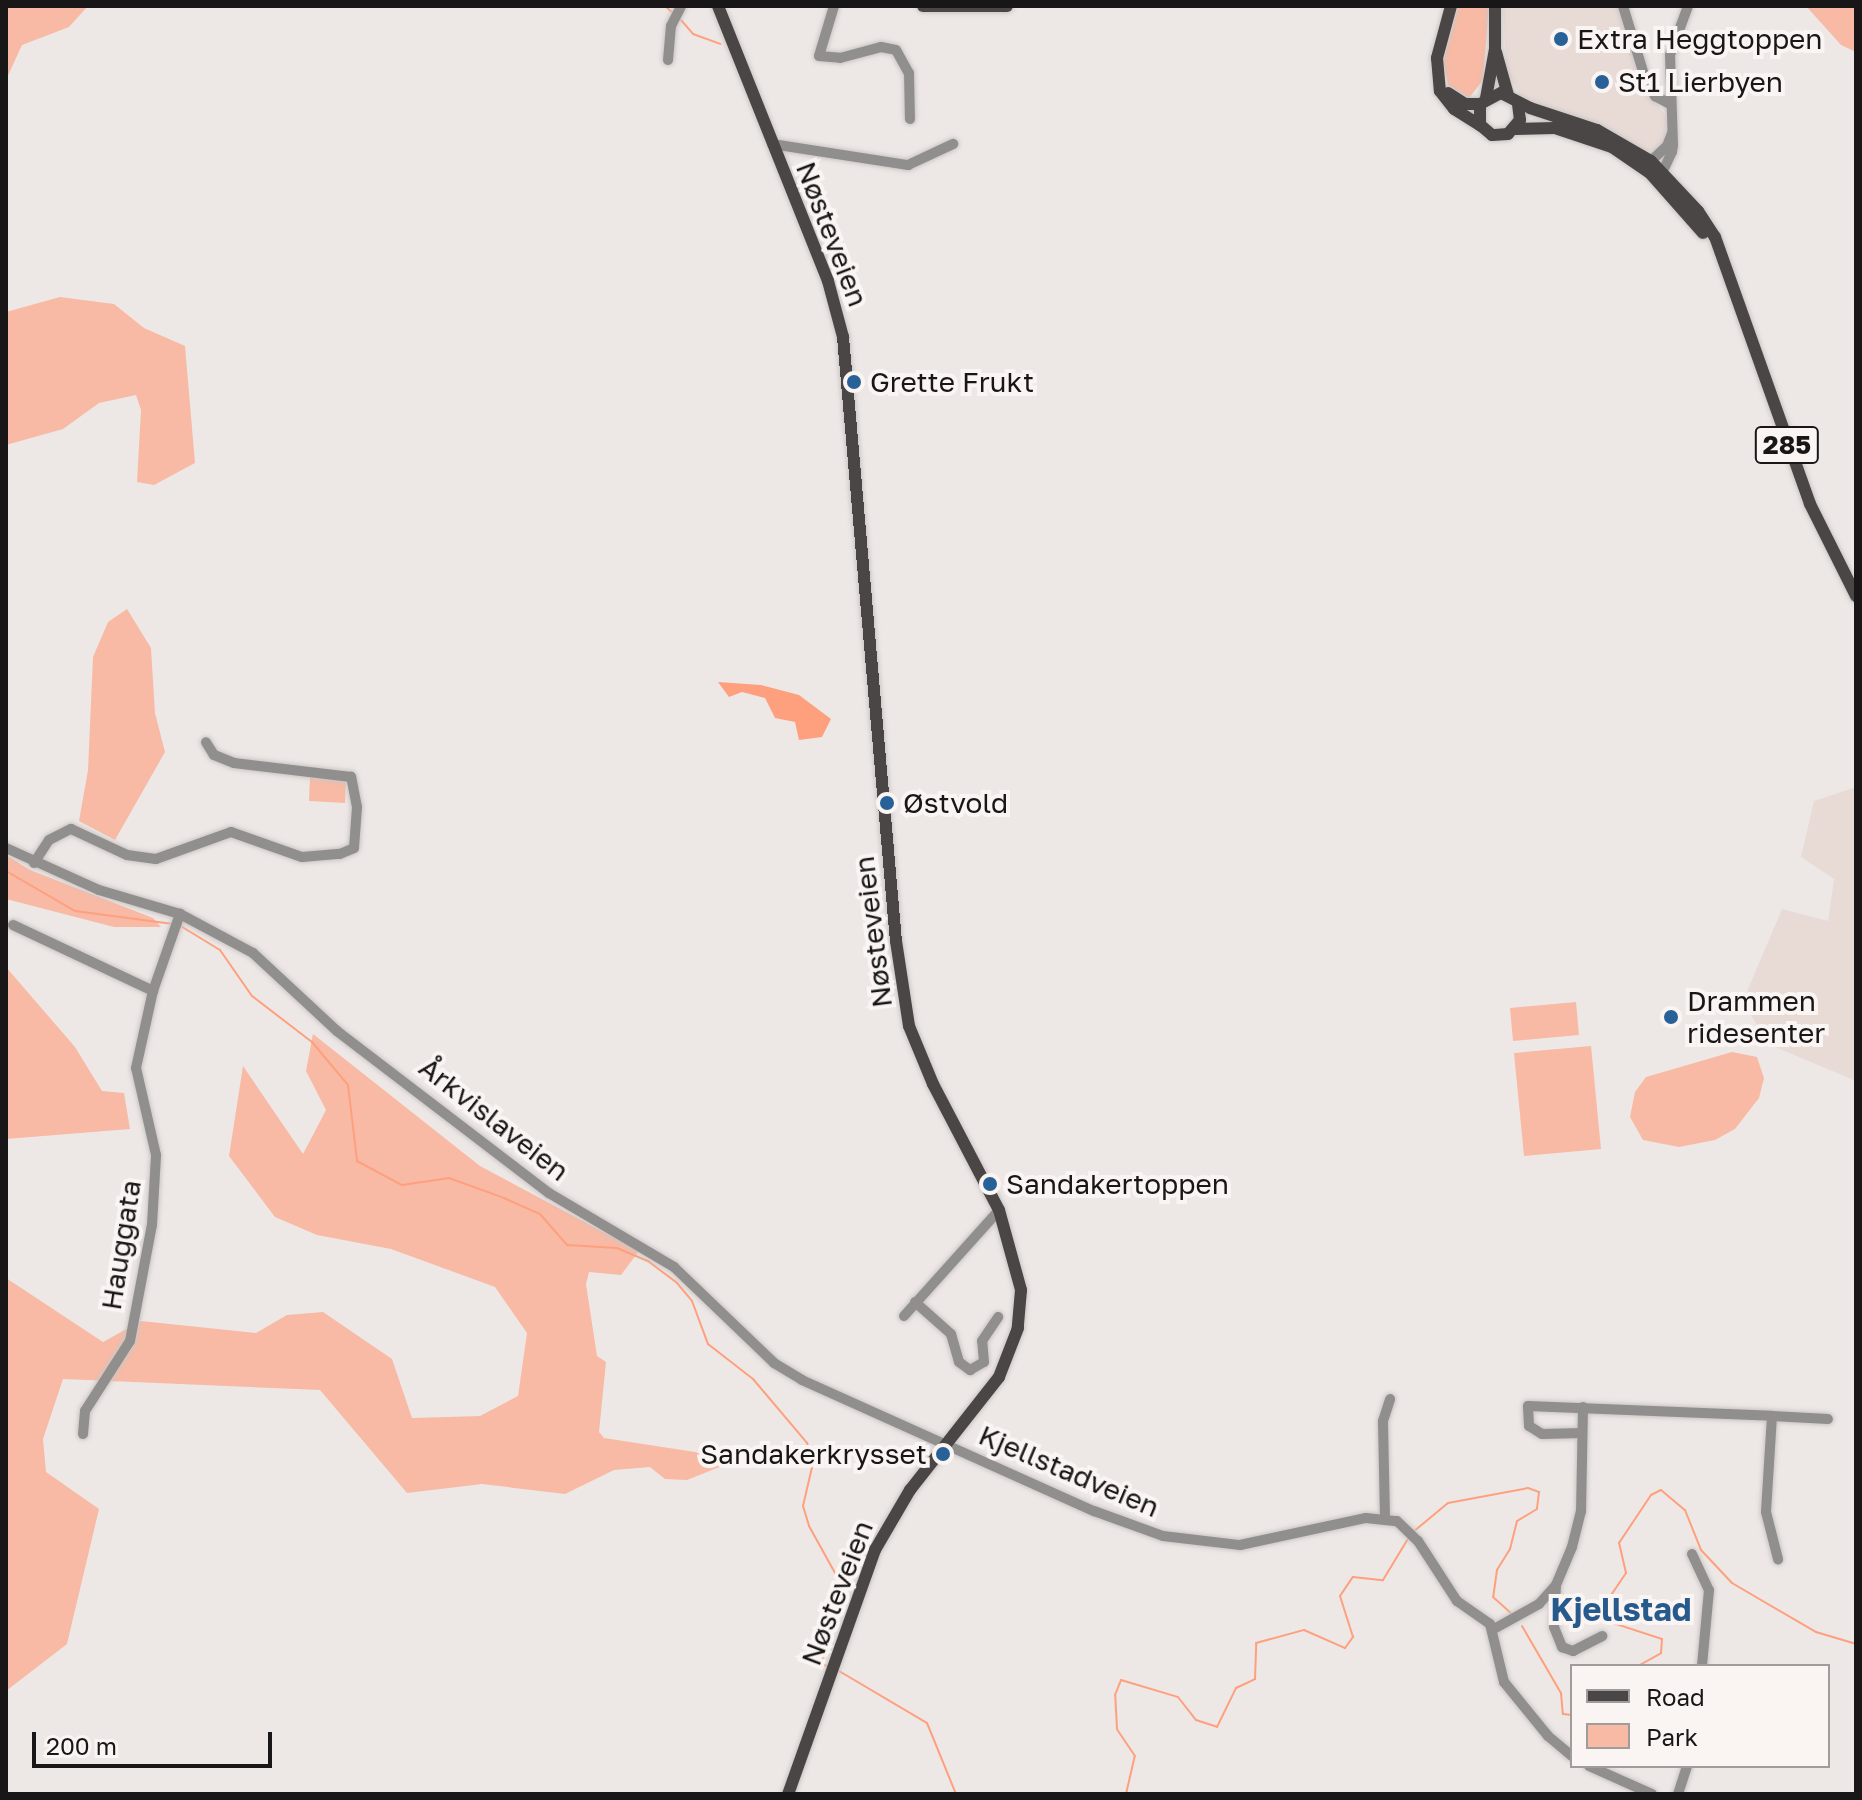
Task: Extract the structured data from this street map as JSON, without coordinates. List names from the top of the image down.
{
  "streets": {
    "main road": ["Nøsteveien", "285"],
    "street": ["Årkvislaveien", "Hauggata", "Kjellstadveien"]
  },
  "crossings": [
    ["Nøsteveien", "Årkvislaveien"],
    ["Nøsteveien", "Kjellstadveien"],
    ["Årkvislaveien", "Hauggata"],
    ["Årkvislaveien", "Kjellstadveien"]
  ],
  "districts": ["Kjellstad"],
  "places": [
    "Extra Heggtoppen",
    "St1 Lierbyen",
    "Grette Frukt",
    "Østvold",
    "Drammen ridesenter",
    "Sandakertoppen",
    "Sandakerkrysset"
  ],
  "legend": ["Road", "Park"],
  "scale_bar": "200 m"
}
